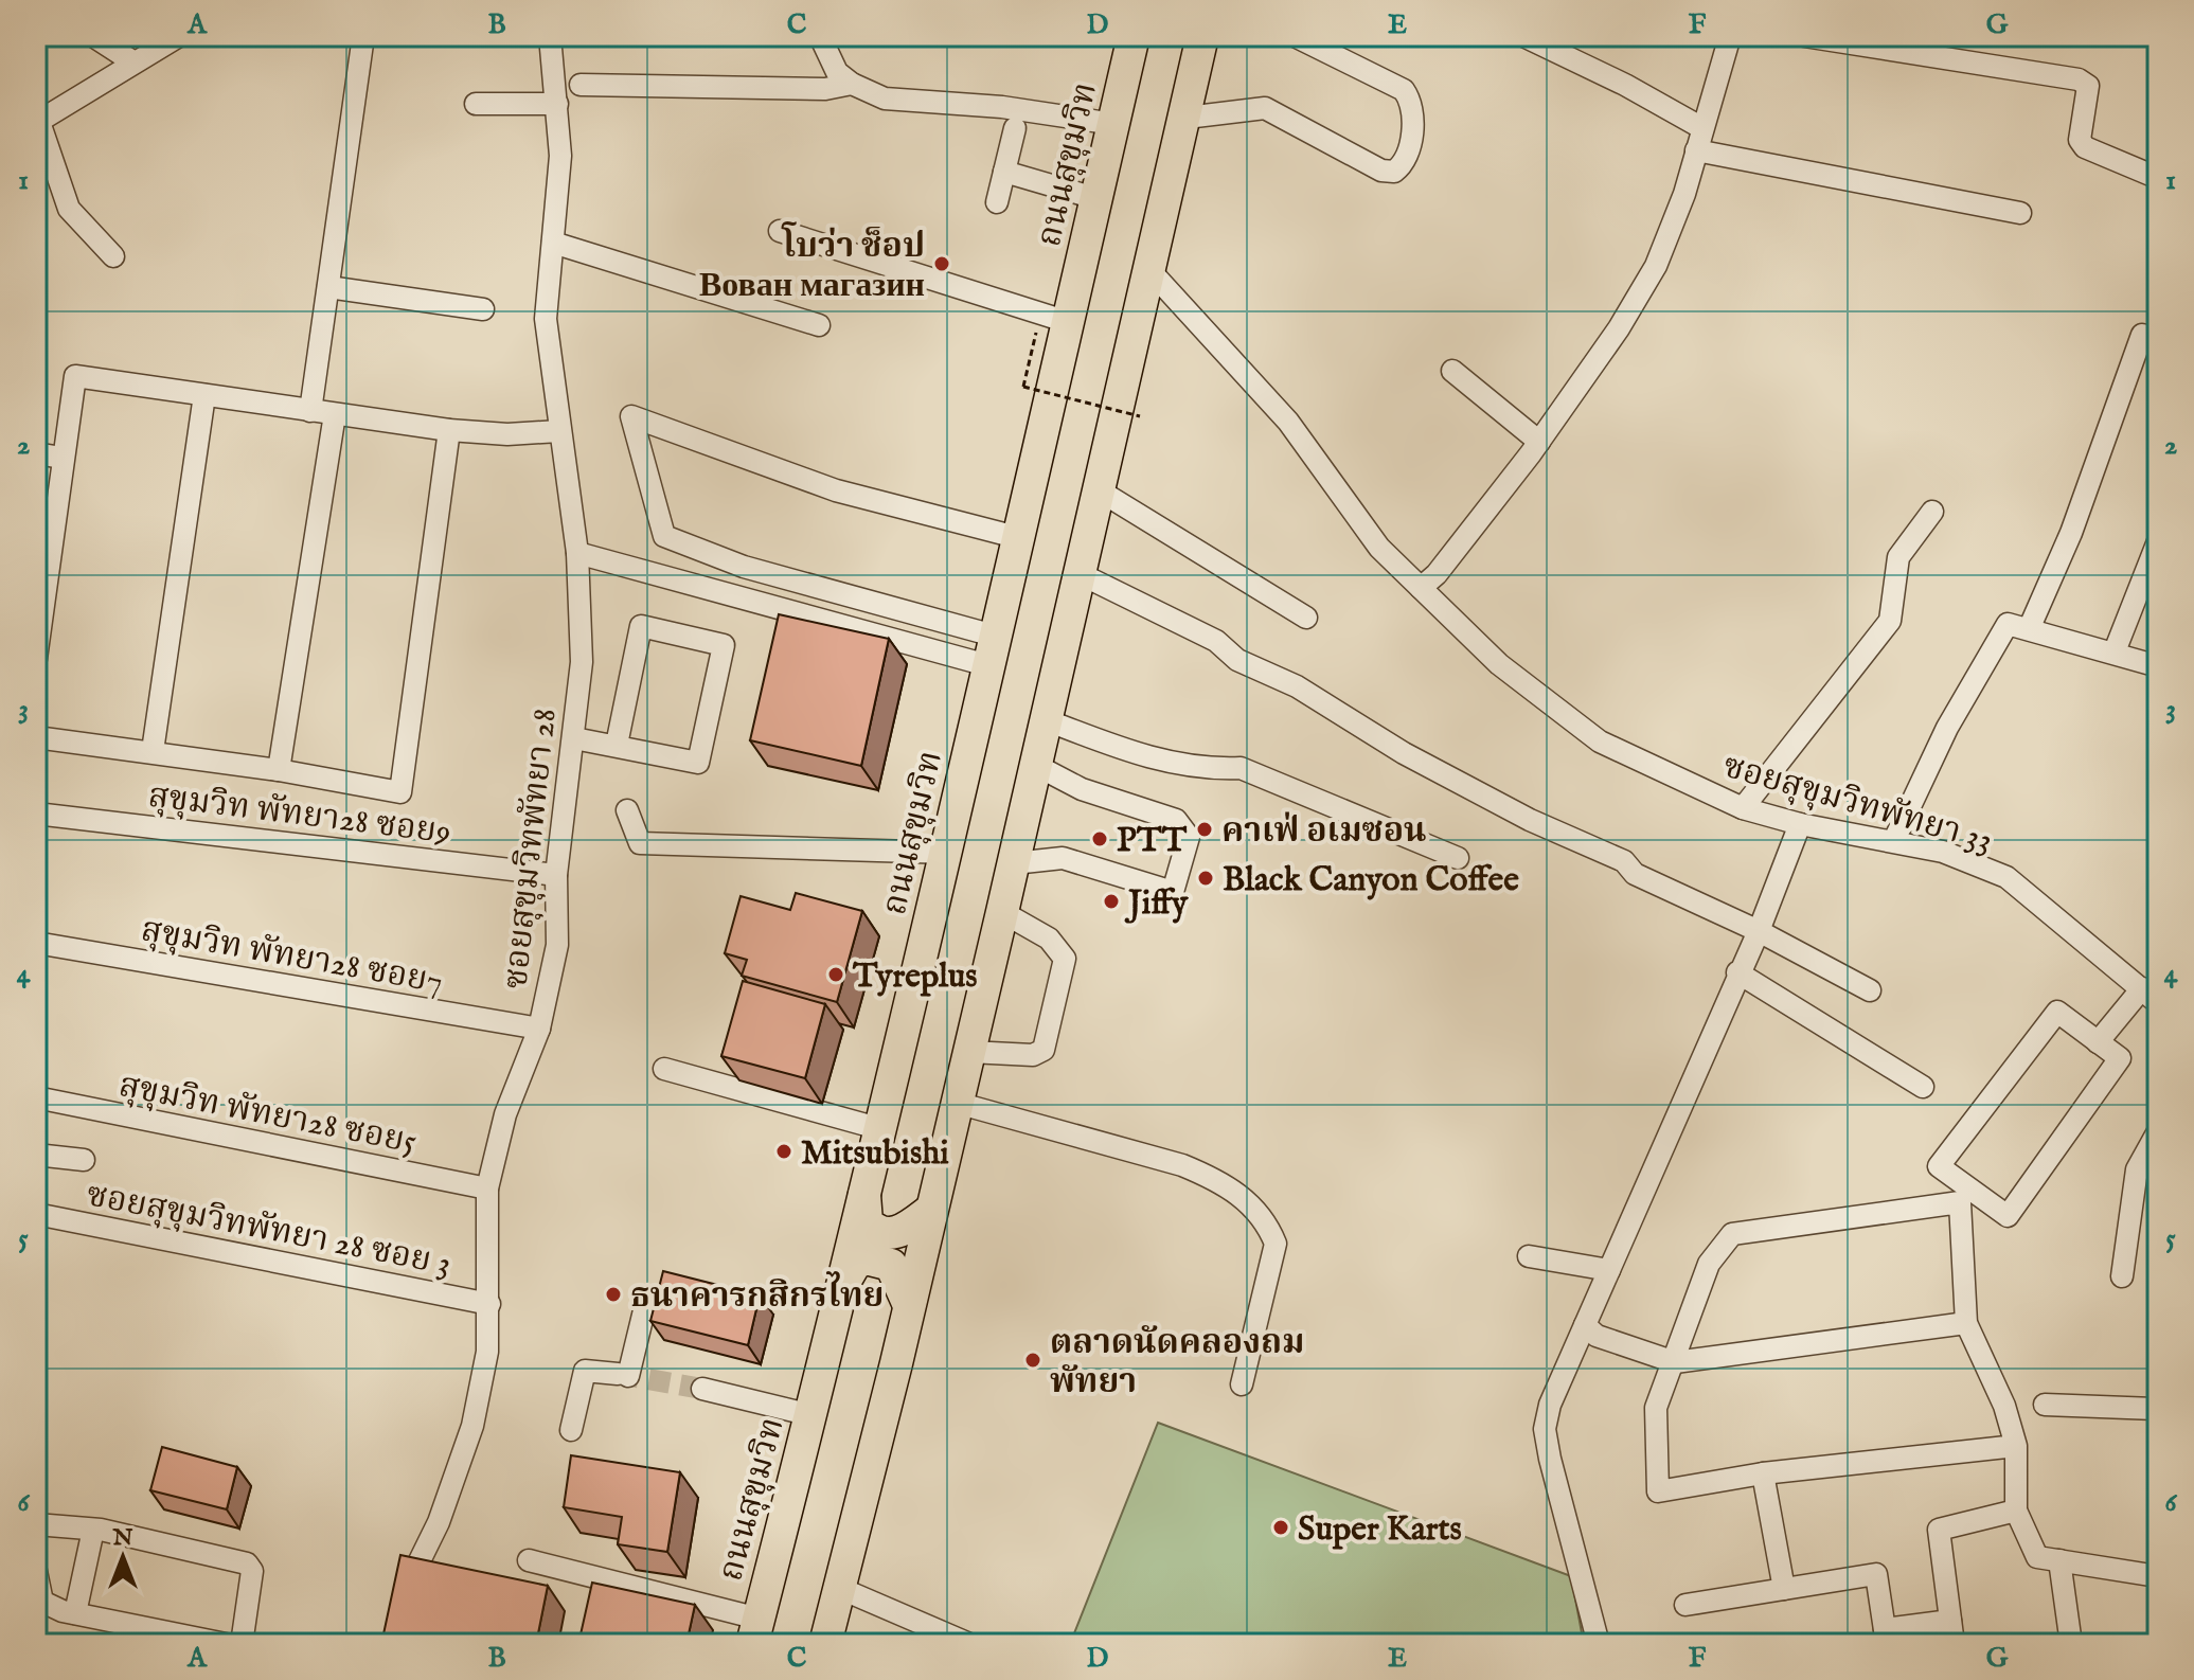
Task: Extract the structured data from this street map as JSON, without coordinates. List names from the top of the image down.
{
  "streets": {
    "highway": ["ถนนสุขุมวิท"],
    "street": [
      "ซอยสุขุมวิทพัทยา 33",
      "สุขุมวิท พัทยา28 ซอย9",
      "ซอยสุขุมวิทพัทยา 28",
      "สุขุมวิท พัทยา28 ซอย7",
      "สุขุมวิท พัทยา28 ซอย5",
      "ซอยสุขุมวิทพัทยา 28 ซอย 3"
    ]
  },
  "crossings": [
    ["สุขุมวิท พัทยา28 ซอย9", "ซอยสุขุมวิทพัทยา 28"],
    ["ซอยสุขุมวิทพัทยา 28", "สุขุมวิท พัทยา28 ซอย7"],
    ["ซอยสุขุมวิทพัทยา 28", "สุขุมวิท พัทยา28 ซอย5"],
    ["ซอยสุขุมวิทพัทยา 28", "ซอยสุขุมวิทพัทยา 28 ซอย 3"]
  ],
  "places": [
    "โบว่า ช็อป Вован магазин",
    "คาเฟ่ อเมซอน",
    "PTT",
    "Black Canyon Coffee",
    "Jiffy",
    "Tyreplus",
    "Mitsubishi",
    "ธนาคารกสิกรไทย",
    "ตลาดนัดคลองถม พัทยา",
    "Super Karts"
  ],
  "north": "top",
  "grid": {
    "columns": [
      "A",
      "B",
      "C",
      "D",
      "E",
      "F",
      "G"
    ],
    "rows": [
      "1",
      "2",
      "3",
      "4",
      "5",
      "6"
    ]
  }
}
